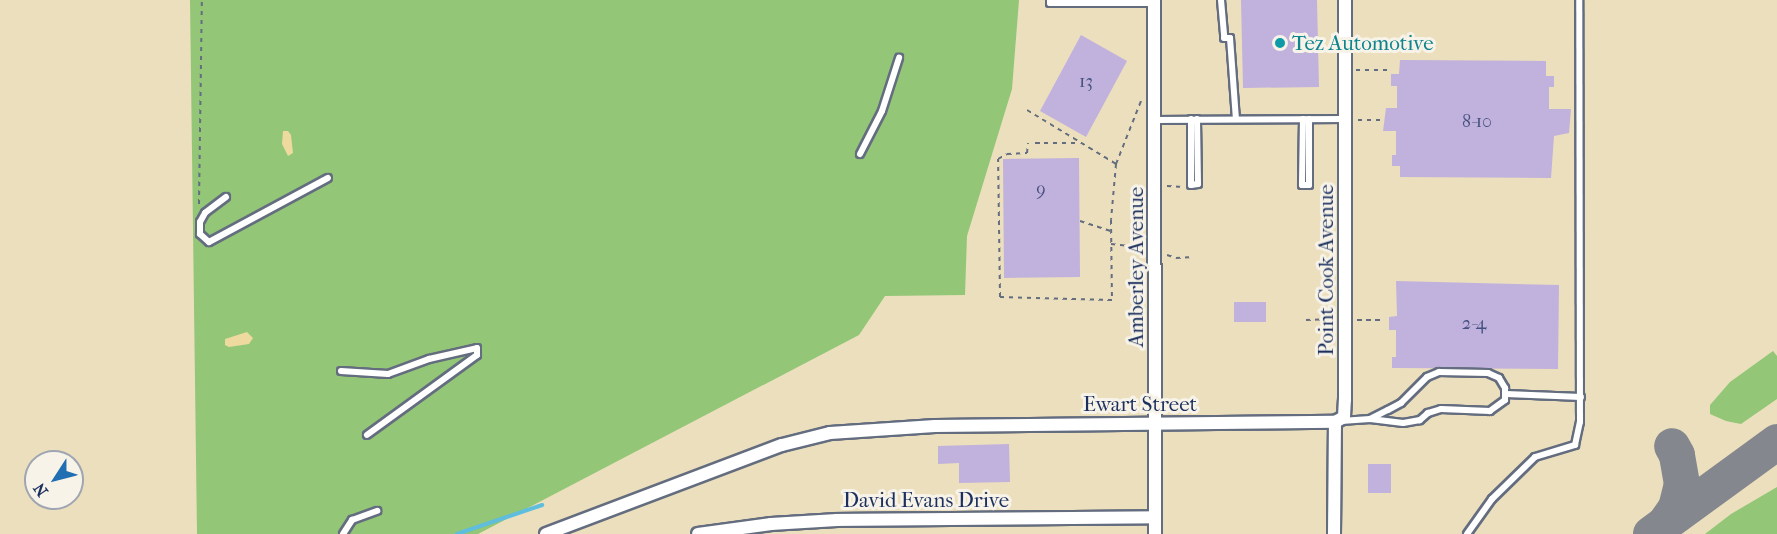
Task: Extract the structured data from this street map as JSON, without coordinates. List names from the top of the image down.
{
  "streets": {
    "street": [
      "Amberley Avenue",
      "Point Cook Avenue",
      "Ewart Street",
      "David Evans Drive"
    ]
  },
  "crossings": [
    ["Amberley Avenue", "Ewart Street"],
    ["Amberley Avenue", "David Evans Drive"],
    ["Point Cook Avenue", "Ewart Street"]
  ],
  "places": ["Tez Automotive"],
  "house_numbers": [
    "13",
    "8-10",
    "9",
    "2-4"
  ],
  "north": "bottom left"
}
